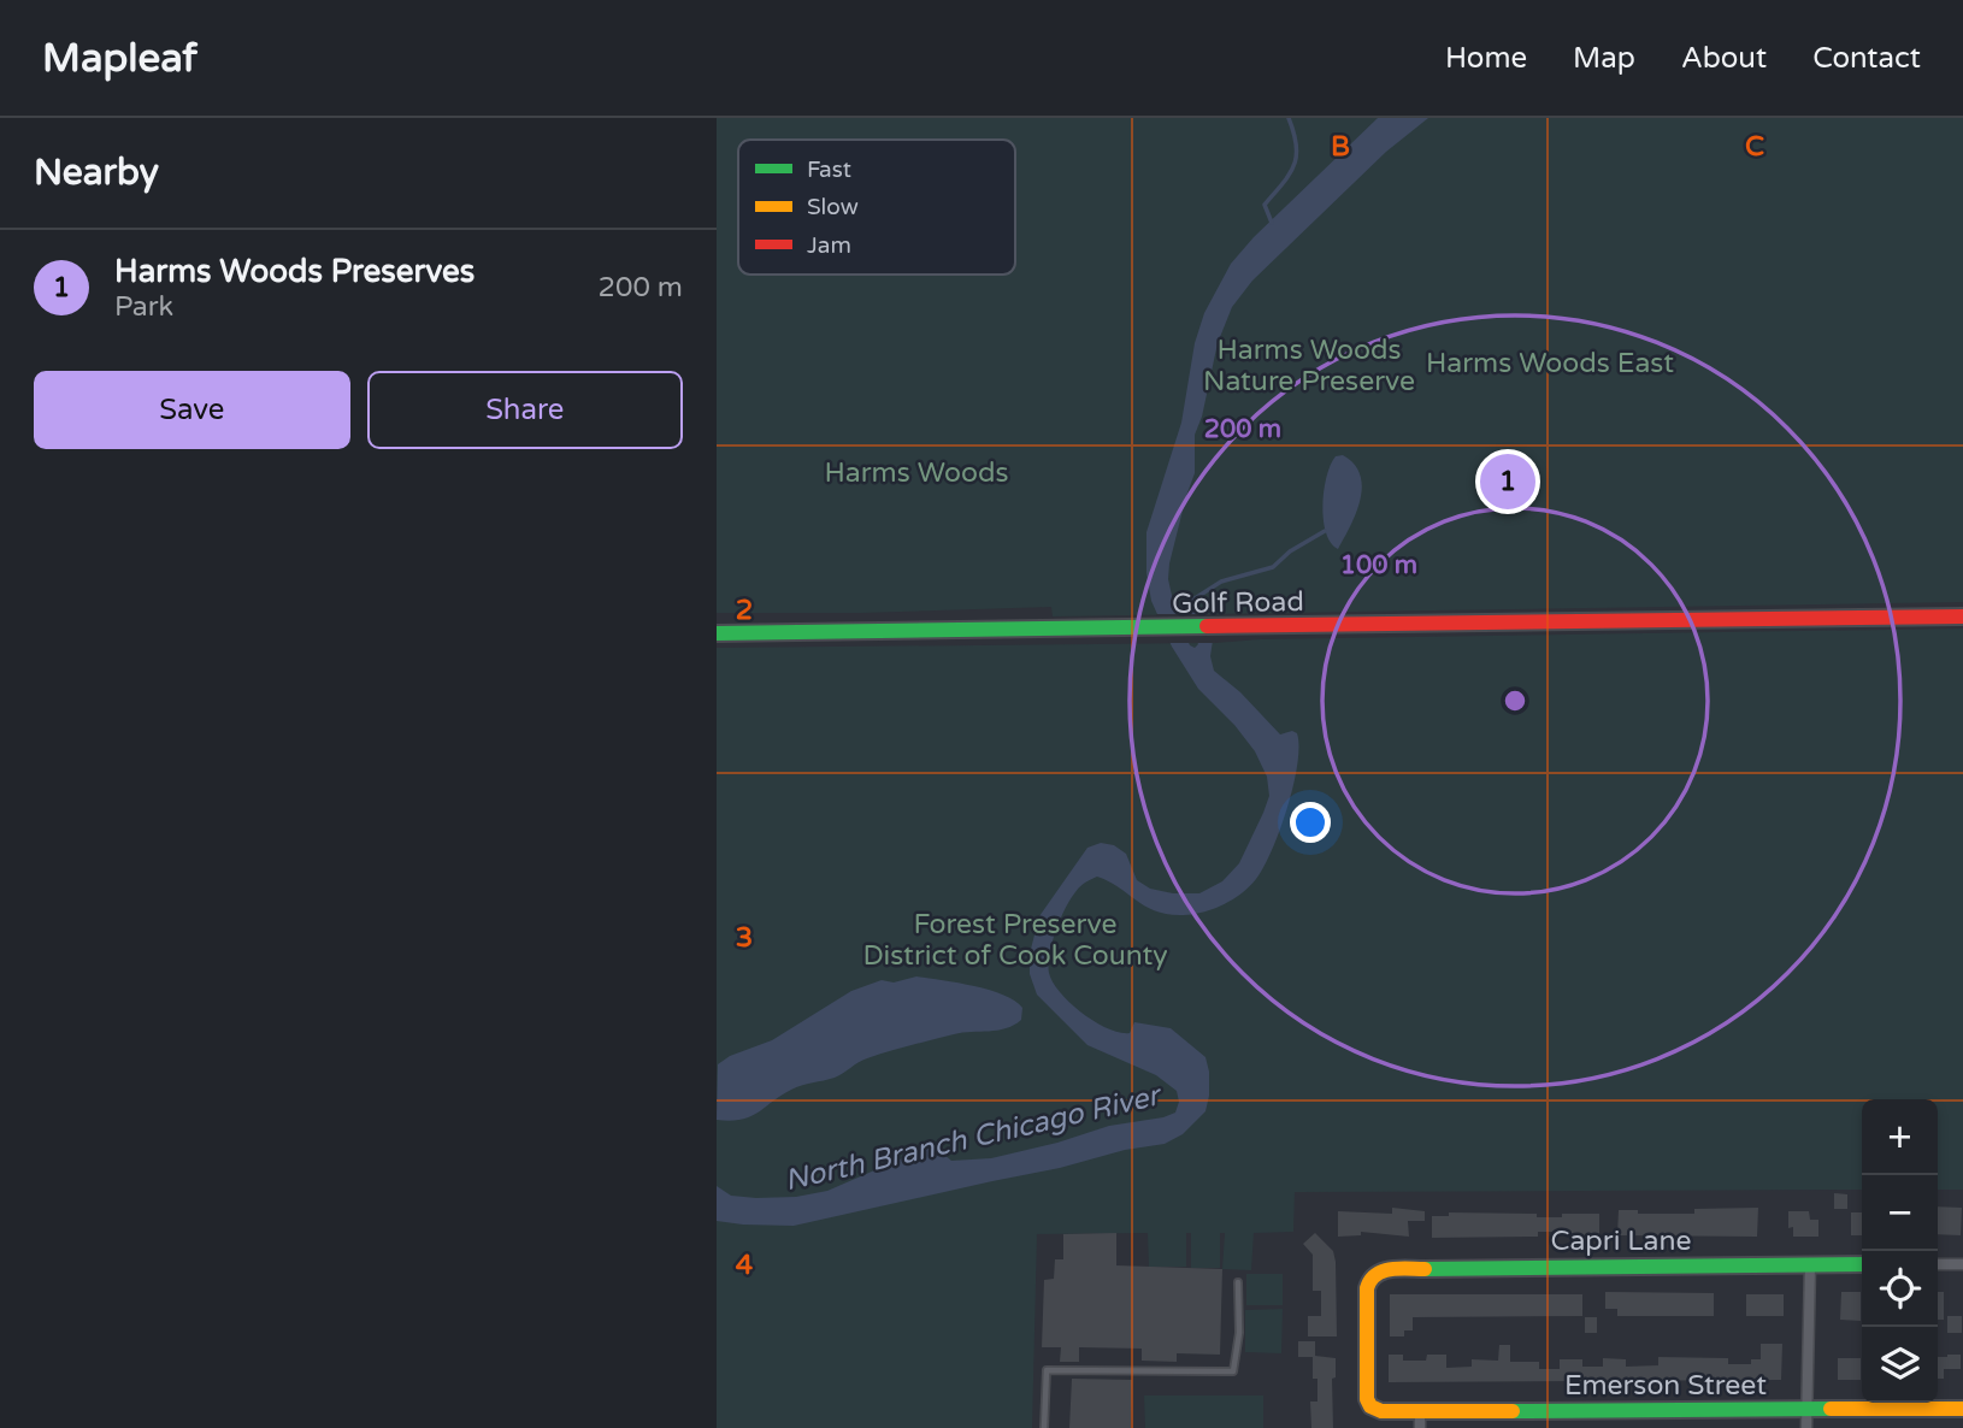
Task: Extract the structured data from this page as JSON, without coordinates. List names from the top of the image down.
{
  "streets": {
    "main road": ["Golf Road", "Capri Lane", "Emerson Street"]
  },
  "crossings": [
    ["Capri Lane", "Emerson Street"]
  ],
  "water": ["North Branch Chicago River"],
  "parks": [
    "Harms Woods Nature Preserve",
    "Harms Woods East",
    "Harms Woods",
    "Forest Preserve District of Cook County"
  ],
  "legend": ["Fast", "Slow", "Jam"],
  "page": {
    "header": "Mapleaf",
    "nav": [
      "Home",
      "Map",
      "About",
      "Contact"
    ],
    "heading": "Nearby",
    "list": [
      {
        "mark": "1",
        "name": "Harms Woods Preserves",
        "note": "Park",
        "value": "200 m"
      }
    ],
    "buttons": ["Save", "Share"],
    "pins": "1",
    "map_buttons": ["+", "−"]
  },
  "grid": {
    "columns": ["B", "C"],
    "rows": ["2", "3", "4"]
  },
  "rings": ["200 m", "100 m"]
}
